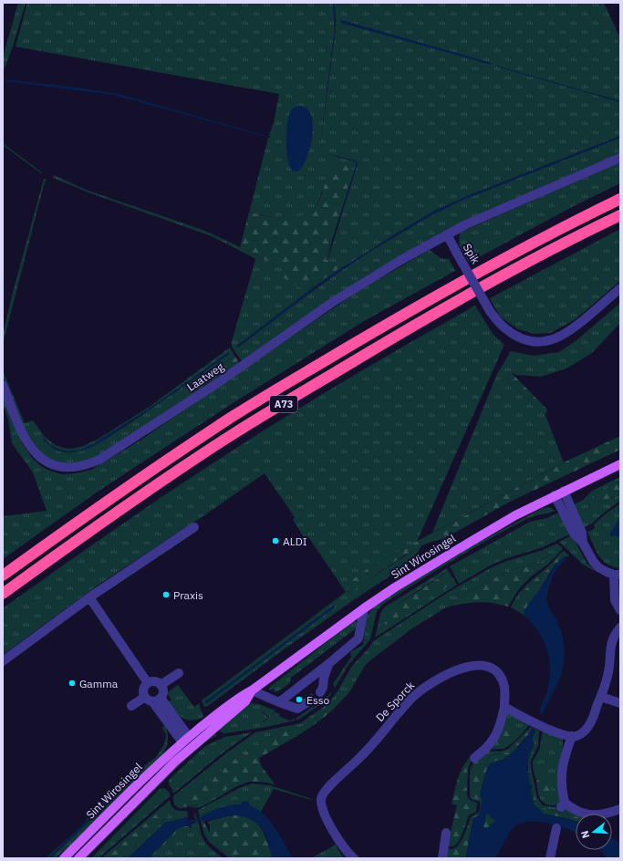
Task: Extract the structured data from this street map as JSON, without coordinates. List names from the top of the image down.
{
  "streets": {
    "highway": ["A73"],
    "main road": ["Sint Wirosingel"],
    "street": ["Spik", "Laatweg", "De Sporck"]
  },
  "crossings": [
    ["Spik", "Laatweg"]
  ],
  "places": [
    "ALDI",
    "Praxis",
    "Gamma",
    "Esso"
  ],
  "north": "left"
}
